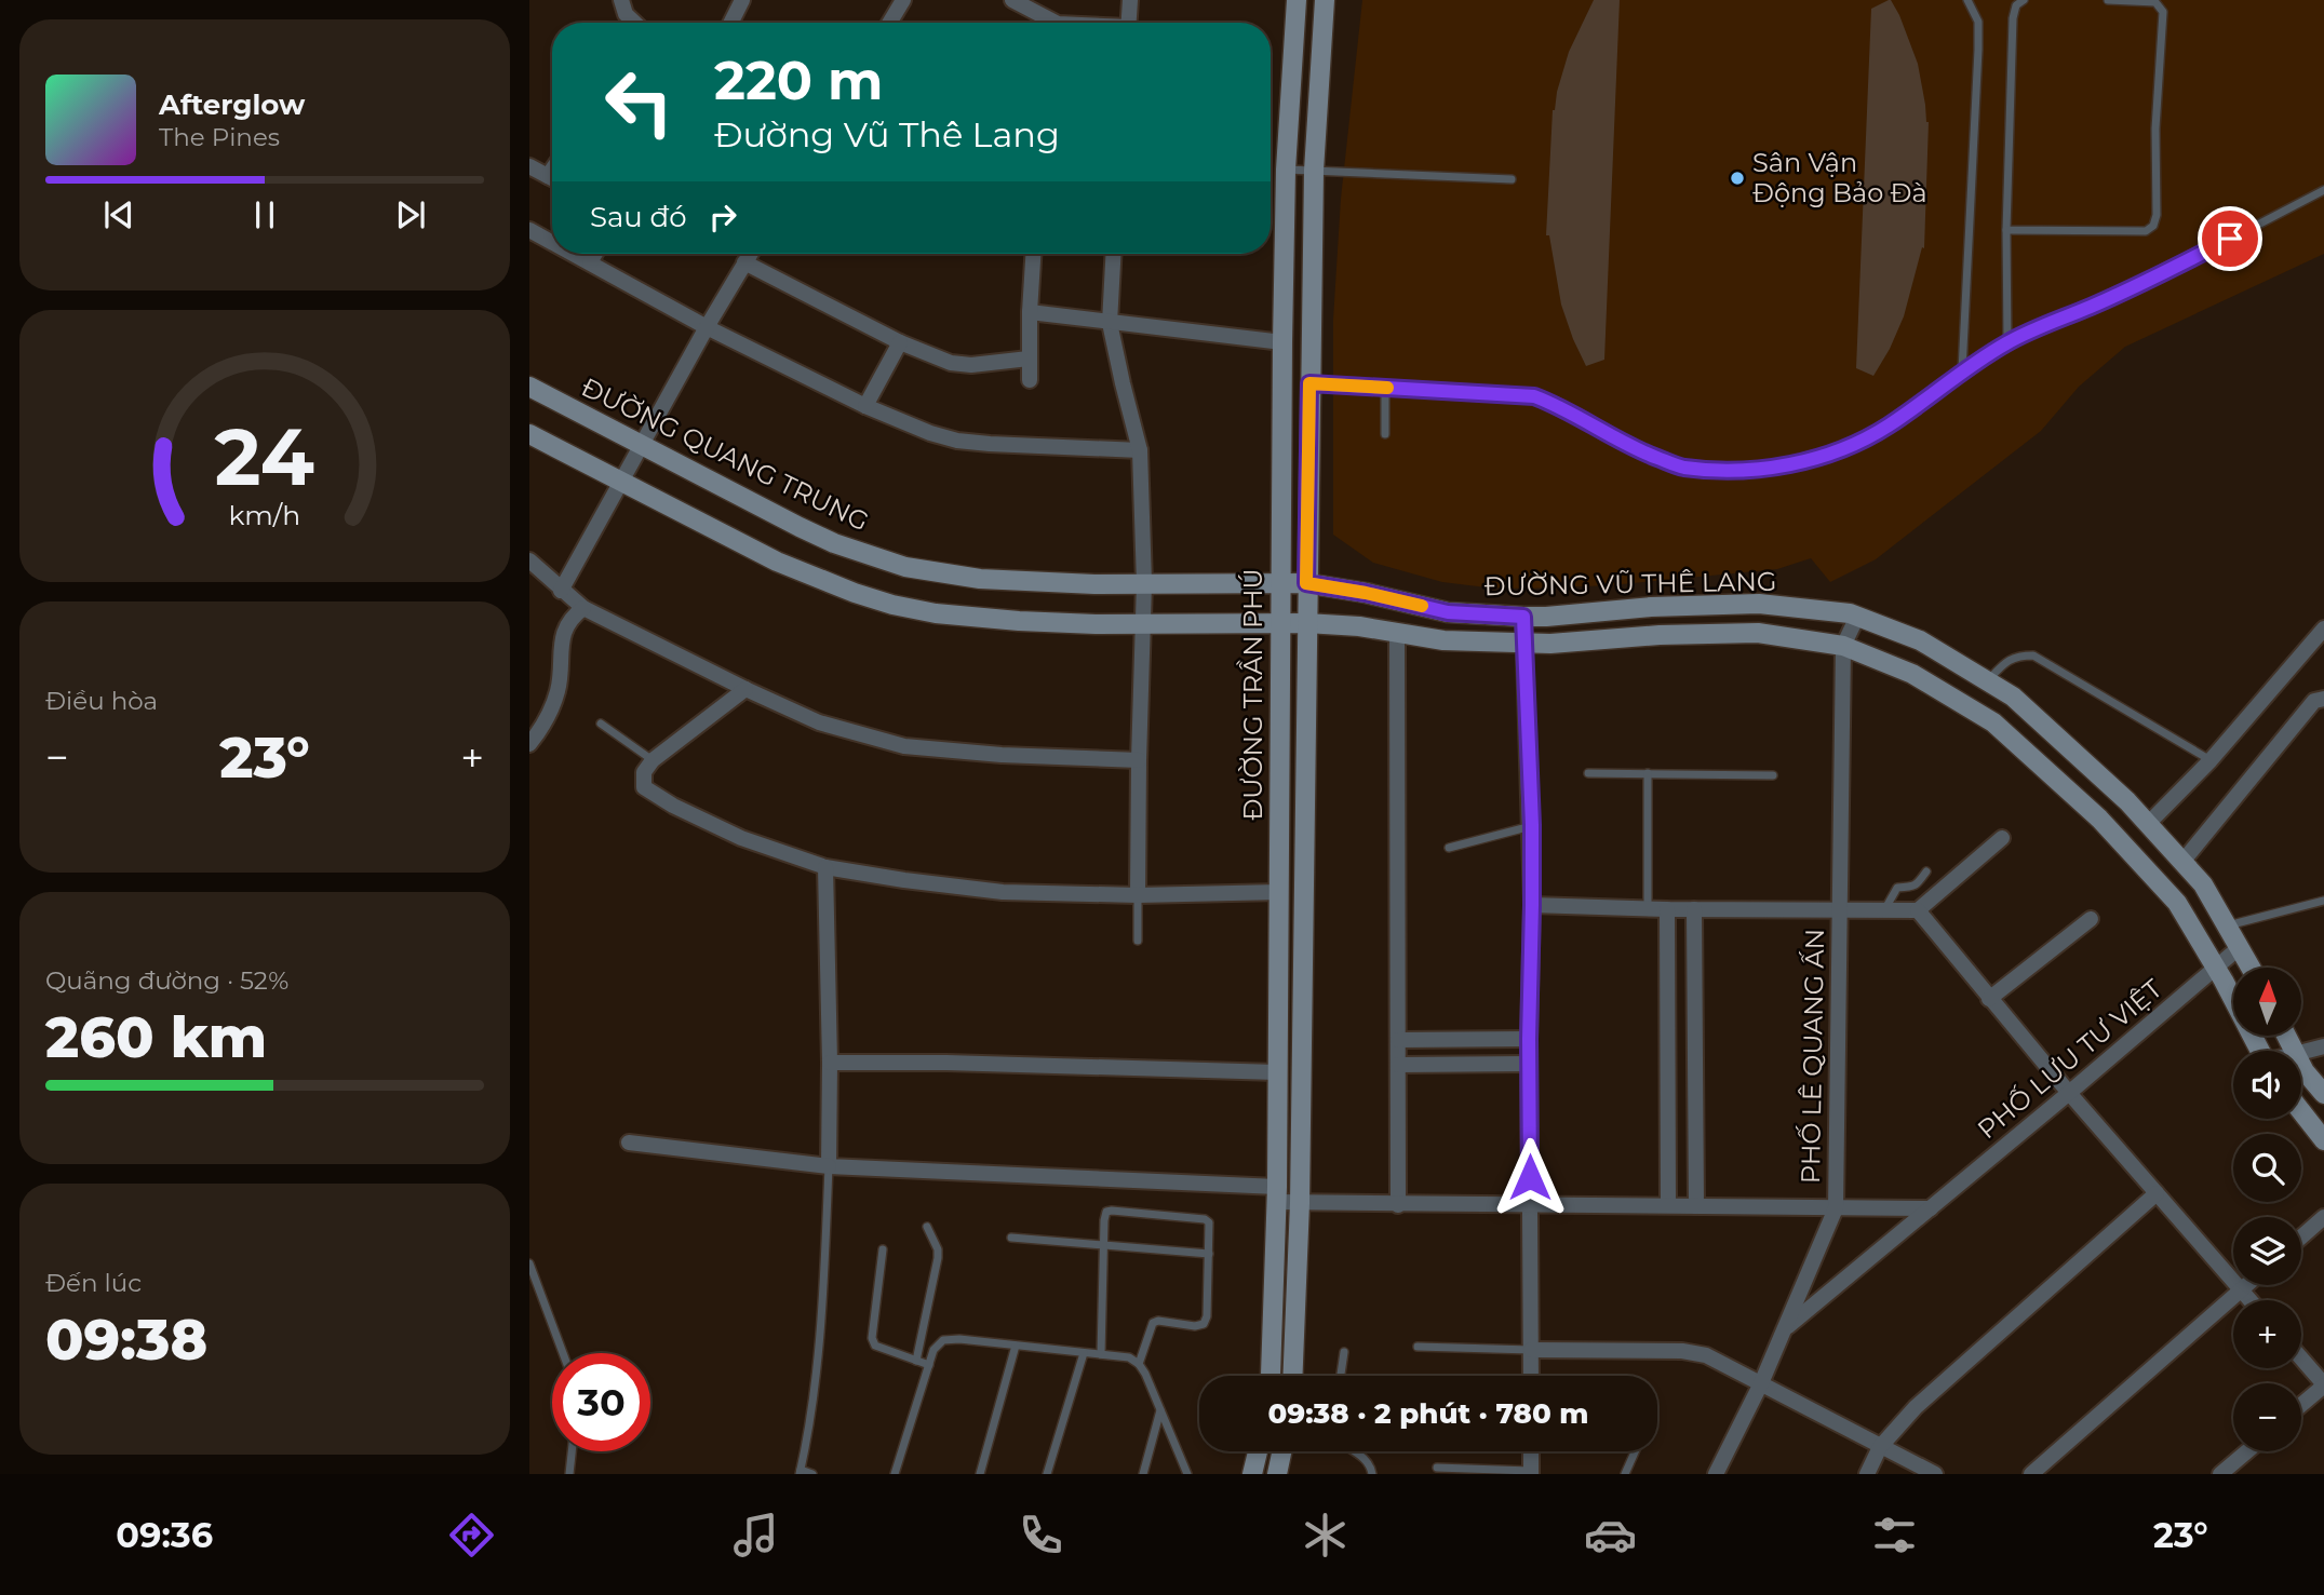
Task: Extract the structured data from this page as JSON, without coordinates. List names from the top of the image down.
{
  "streets": {
    "main road": ["ĐƯỜNG QUANG TRUNG", "ĐƯỜNG VŨ THÊ LANG", "ĐƯỜNG TRẦN PHÚ"],
    "street": ["PHỐ LÊ QUANG ẤN", "PHỐ LƯU TƯ VIỆT"]
  },
  "crossings": [
    ["ĐƯỜNG QUANG TRUNG", "ĐƯỜNG VŨ THÊ LANG"],
    ["ĐƯỜNG QUANG TRUNG", "ĐƯỜNG TRẦN PHÚ"],
    ["ĐƯỜNG VŨ THÊ LANG", "ĐƯỜNG TRẦN PHÚ"],
    ["ĐƯỜNG VŨ THÊ LANG", "PHỐ LÊ QUANG ẤN"],
    ["ĐƯỜNG VŨ THÊ LANG", "PHỐ LƯU TƯ VIỆT"],
    ["PHỐ LÊ QUANG ẤN", "PHỐ LƯU TƯ VIỆT"]
  ],
  "places": ["Sân Vận Động Bảo Đà"],
  "north": "top",
  "page": {
    "turn": ["220 m", "Đường Vũ Thê Lang"],
    "song": ["Afterglow", "The Pines"],
    "then": "Sau đó",
    "tile": [
      "Điều hòa",
      ["Quãng đường · 52%", "260 km"],
      ["Đến lúc", "09:38"]
    ],
    "heat": ["−", "23°", "+"],
    "map_buttons": ["+", "−"],
    "limit": "30",
    "trip": "09:38 · 2 phút · 780 m",
    "tabs": ["09:36", "23°"],
    "gauge": ["24", "km/h"]
  }
}
